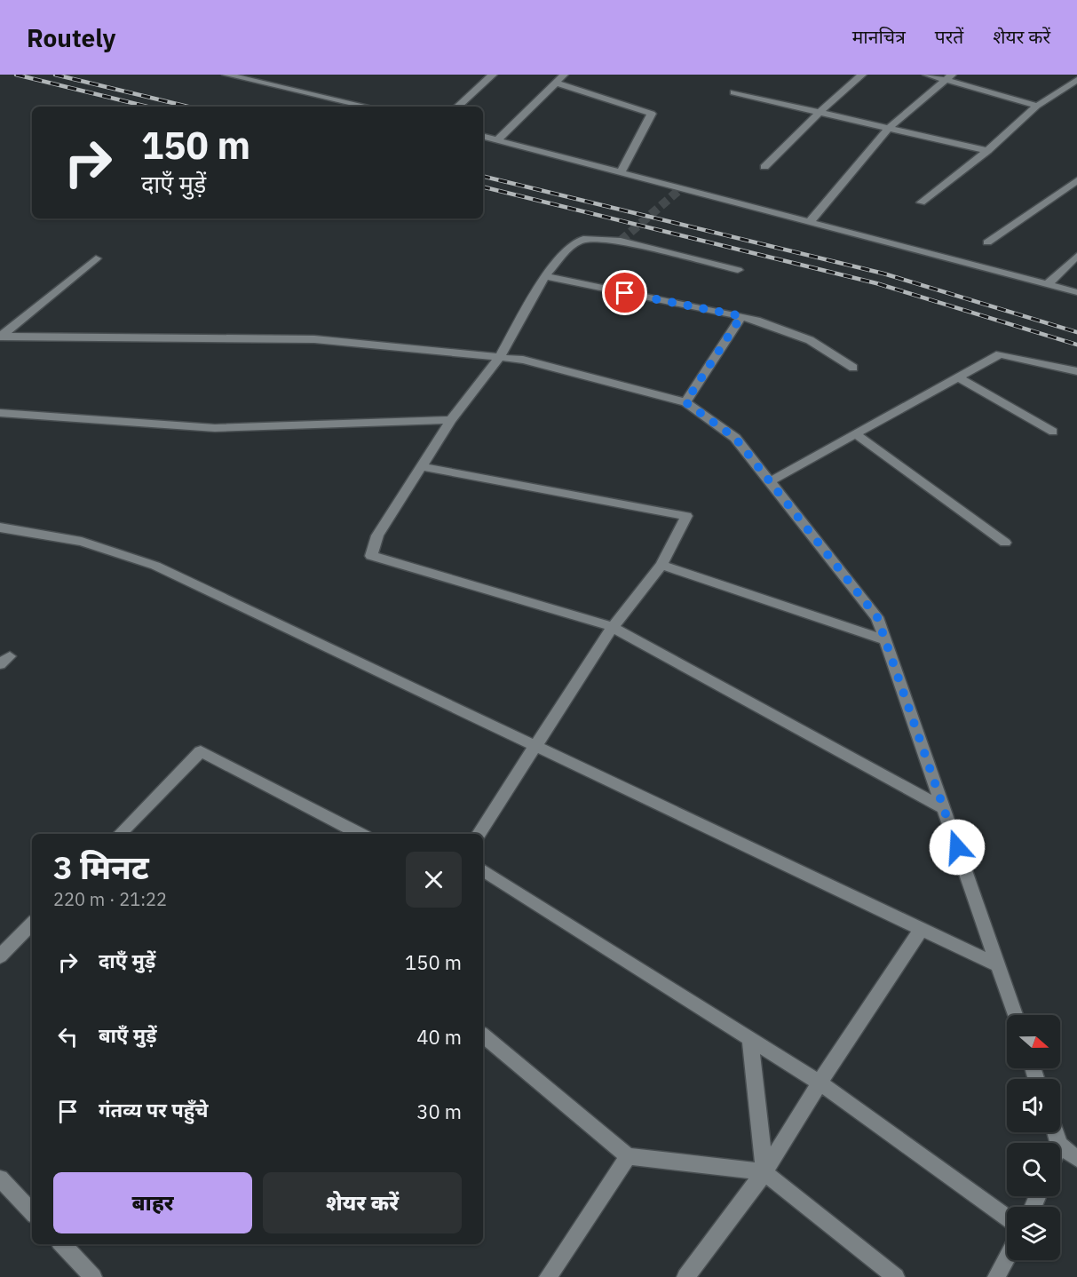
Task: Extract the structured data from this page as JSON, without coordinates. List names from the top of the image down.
{
  "north": "right",
  "page": {
    "header": "Routely",
    "nav": ["मानचित्र", "परतें", "शेयर करें"],
    "turn": ["150 m", "दाएँ मुड़ें"],
    "heading": ["3 मिनट", "220 m · 21:22"],
    "list": [
      {
        "name": "दाएँ मुड़ें",
        "value": "150 m"
      },
      {
        "name": "बाएँ मुड़ें",
        "value": "40 m"
      },
      {
        "name": "गंतव्य पर पहुँचे",
        "value": "30 m"
      }
    ],
    "buttons": ["बाहर", "शेयर करें"]
  }
}
